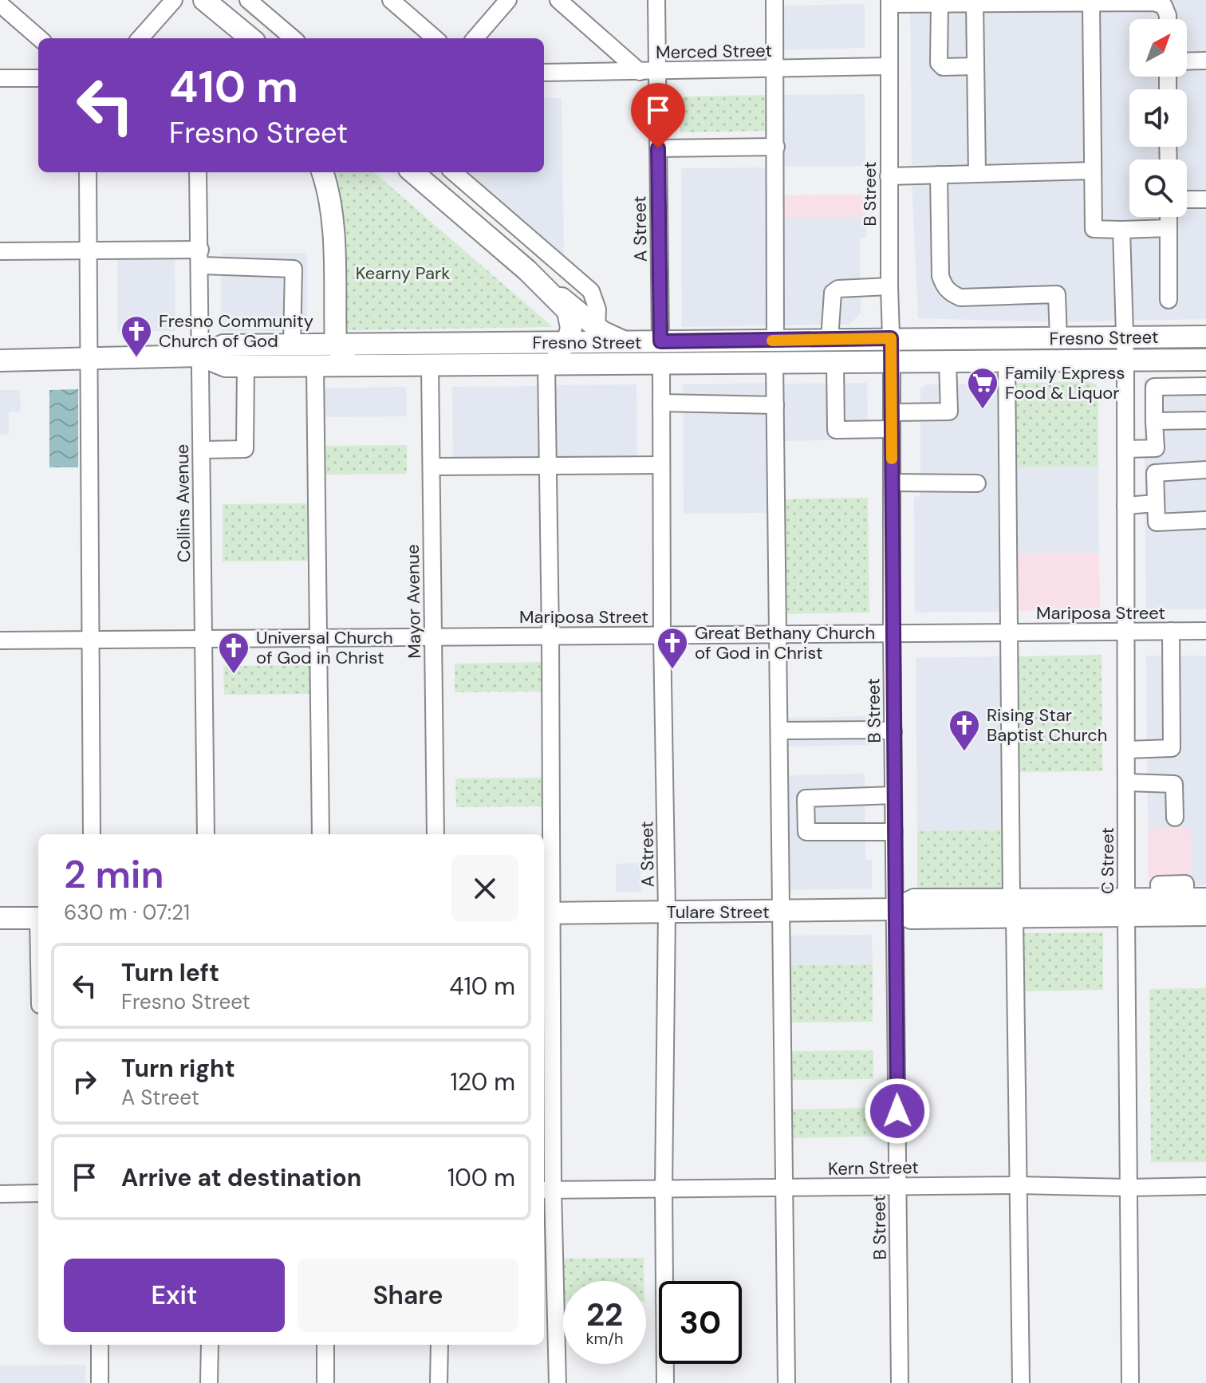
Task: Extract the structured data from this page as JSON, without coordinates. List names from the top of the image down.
{
  "streets": {
    "main road": ["Fresno Street", "Tulare Street"],
    "street": [
      "Merced Street",
      "B Street",
      "A Street",
      "Collins Avenue",
      "Mayor Avenue",
      "Mariposa Street",
      "C Street",
      "Kern Street"
    ]
  },
  "crossings": [
    ["Merced Street", "B Street"],
    ["Merced Street", "A Street"],
    ["B Street", "Fresno Street"],
    ["B Street", "Mariposa Street"],
    ["B Street", "Tulare Street"],
    ["B Street", "Kern Street"],
    ["A Street", "Fresno Street"],
    ["A Street", "Mariposa Street"],
    ["A Street", "Tulare Street"],
    ["A Street", "Kern Street"],
    ["Fresno Street", "Collins Avenue"],
    ["Fresno Street", "Mayor Avenue"],
    ["Fresno Street", "C Street"],
    ["Collins Avenue", "Mariposa Street"],
    ["Mayor Avenue", "Mariposa Street"],
    ["Mariposa Street", "C Street"],
    ["C Street", "Tulare Street"],
    ["C Street", "Kern Street"]
  ],
  "parks": ["Kearny Park"],
  "places": {
    "church": [
      "Fresno Community Church of God",
      "Great Bethany Church of God in Christ",
      "Universal Church of God in Christ",
      "Rising Star Baptist Church"
    ],
    "supermarket": ["Family Express Food & Liquor"]
  },
  "north": "top right",
  "page": {
    "turn": ["410 m", "Fresno Street"],
    "heading": ["2 min", "630 m · 07:21"],
    "list": [
      {
        "name": "Turn left",
        "note": "Fresno Street",
        "value": "410 m"
      },
      {
        "name": "Turn right",
        "note": "A Street",
        "value": "120 m"
      },
      {
        "name": "Arrive at destination",
        "value": "100 m"
      }
    ],
    "buttons": ["Exit", "Share"],
    "speed": "22 km/h",
    "limit": "30"
  }
}
